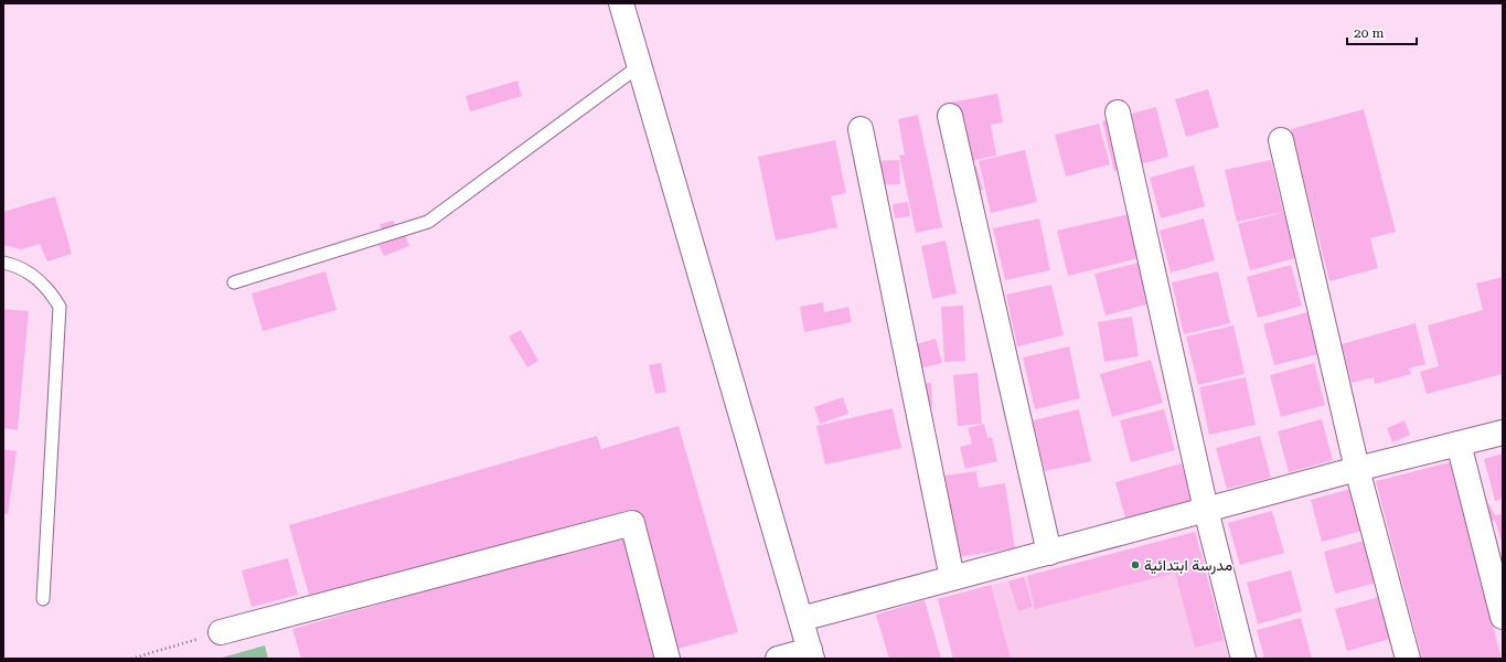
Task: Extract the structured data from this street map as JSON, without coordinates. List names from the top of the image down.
{
  "places": ["مدرسة ابتدائية"],
  "scale_bar": "20 m"
}
